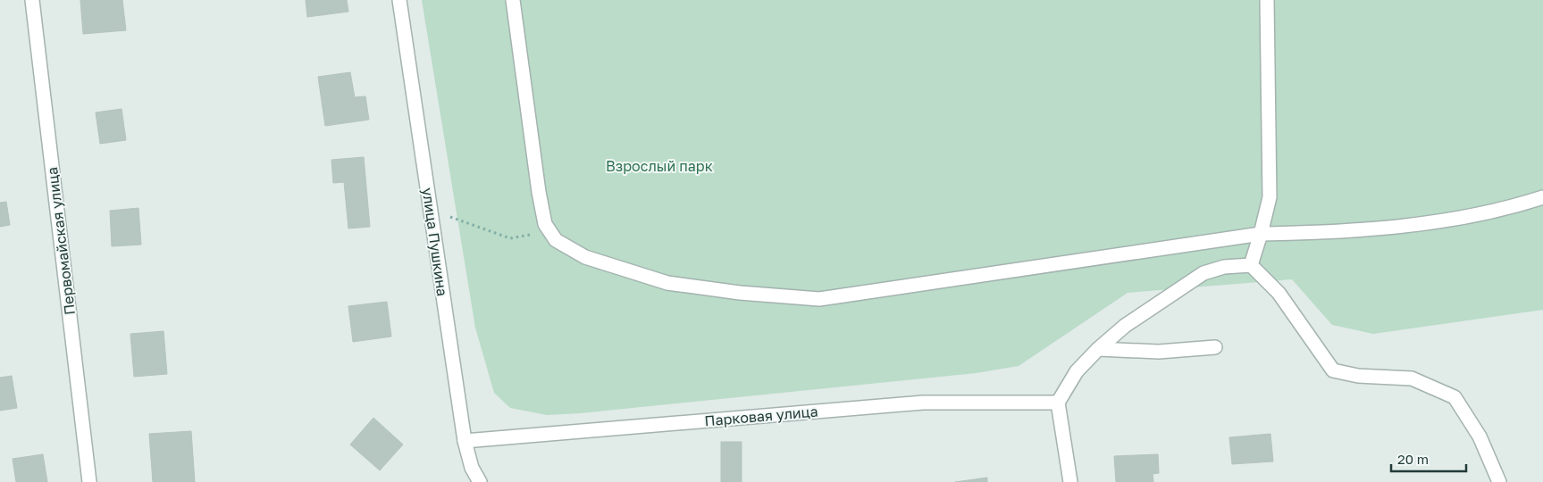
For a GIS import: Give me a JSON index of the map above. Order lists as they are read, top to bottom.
{
  "streets": {
    "street": ["Первомайская улица", "улица Пушкина", "Парковая улица"]
  },
  "crossings": [
    ["улица Пушкина", "Парковая улица"]
  ],
  "parks": ["Взрослый парк"],
  "scale_bar": "20 m"
}
